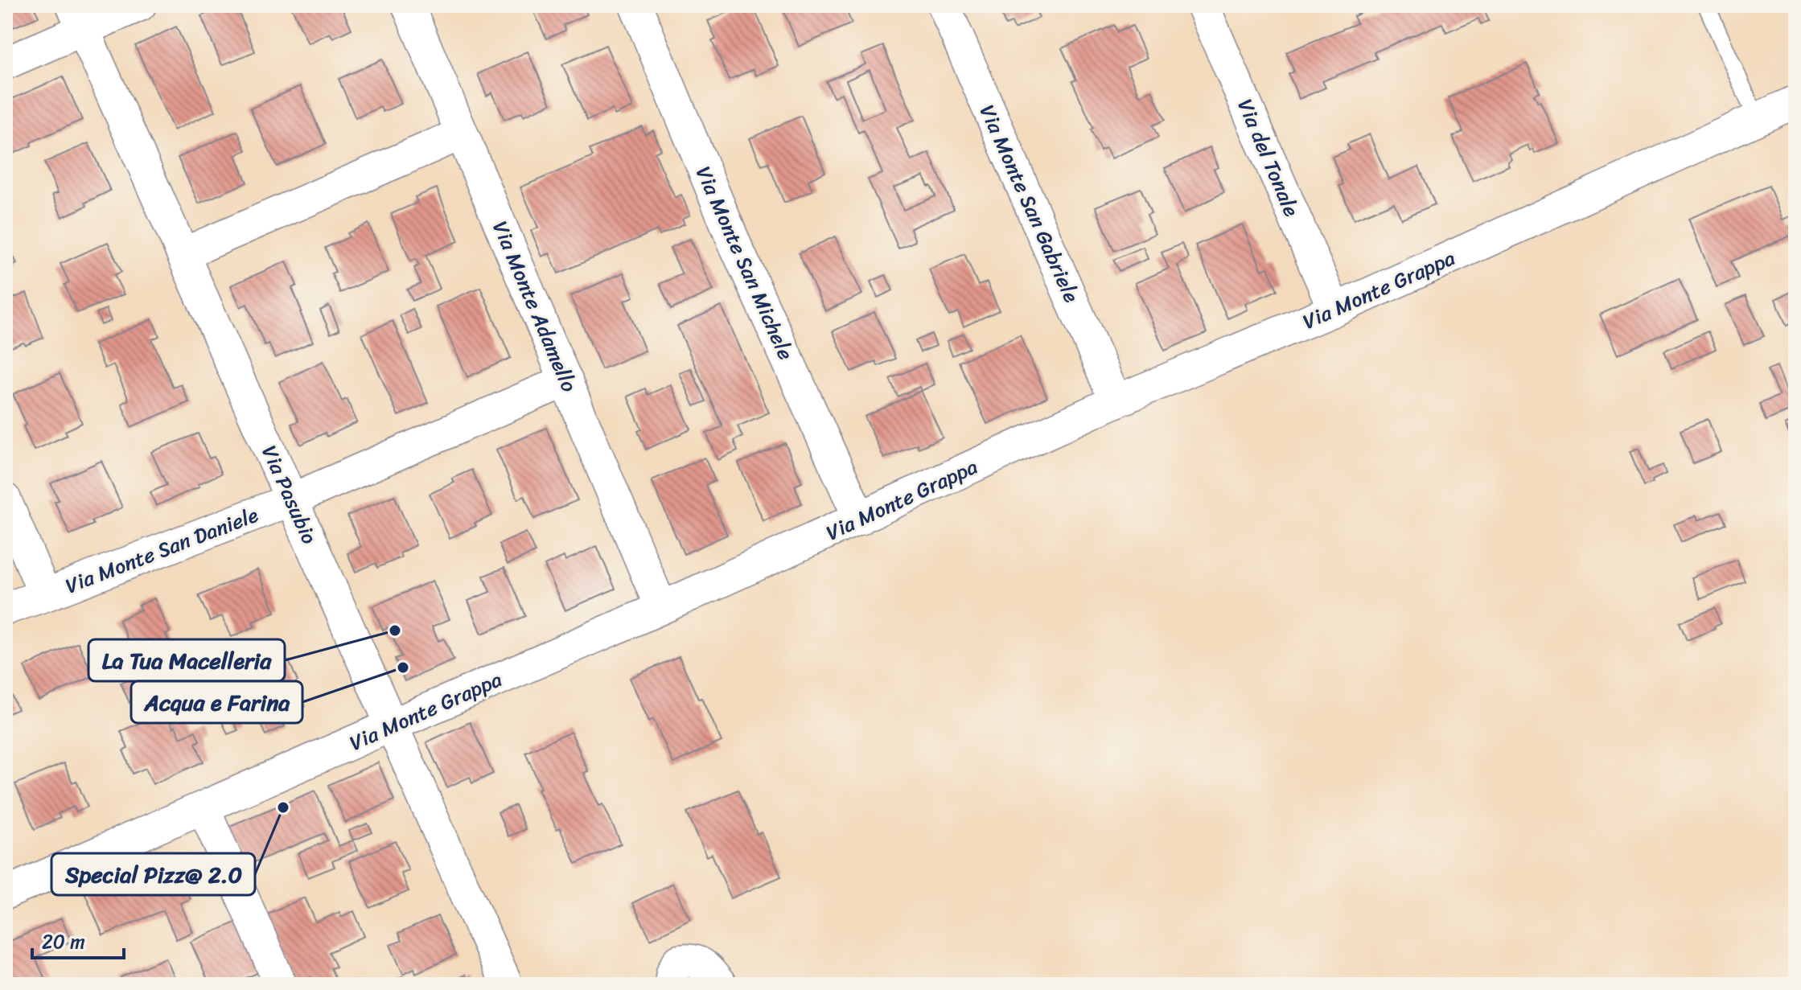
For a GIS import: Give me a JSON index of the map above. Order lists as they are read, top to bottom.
{
  "streets": {
    "street": [
      "Via del Tonale",
      "Via Monte San Gabriele",
      "Via Monte San Michele",
      "Via Monte Grappa",
      "Via Monte Adamello",
      "Via Pasubio",
      "Via Monte San Daniele"
    ]
  },
  "crossings": [
    ["Via del Tonale", "Via Monte Grappa"],
    ["Via Monte San Gabriele", "Via Monte Grappa"],
    ["Via Monte San Michele", "Via Monte Grappa"],
    ["Via Monte Grappa", "Via Monte Adamello"],
    ["Via Monte Grappa", "Via Pasubio"],
    ["Via Monte Adamello", "Via Monte San Daniele"],
    ["Via Pasubio", "Via Monte San Daniele"]
  ],
  "places": ["La Tua Macelleria", "Acqua e Farina", "Special Pizz@ 2.0"],
  "scale_bar": "20 m"
}
